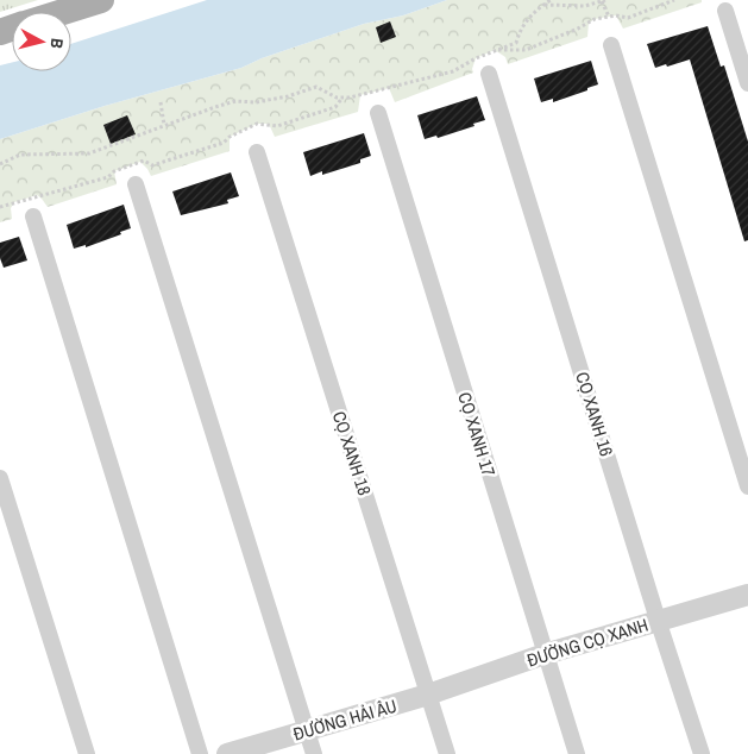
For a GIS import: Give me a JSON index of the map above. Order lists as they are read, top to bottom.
{
  "streets": {
    "street": [
      "CỌ XANH 16",
      "CỌ XANH 17",
      "CỌ XANH 18",
      "ĐƯỜNG CỌ XANH",
      "ĐƯỜNG HẢI ÂU"
    ]
  },
  "crossings": [
    ["CỌ XANH 16", "ĐƯỜNG CỌ XANH"],
    ["CỌ XANH 17", "ĐƯỜNG CỌ XANH"],
    ["CỌ XANH 18", "ĐƯỜNG CỌ XANH"],
    ["CỌ XANH 18", "ĐƯỜNG HẢI ÂU"],
    ["ĐƯỜNG CỌ XANH", "ĐƯỜNG HẢI ÂU"]
  ],
  "north": "right"
}
